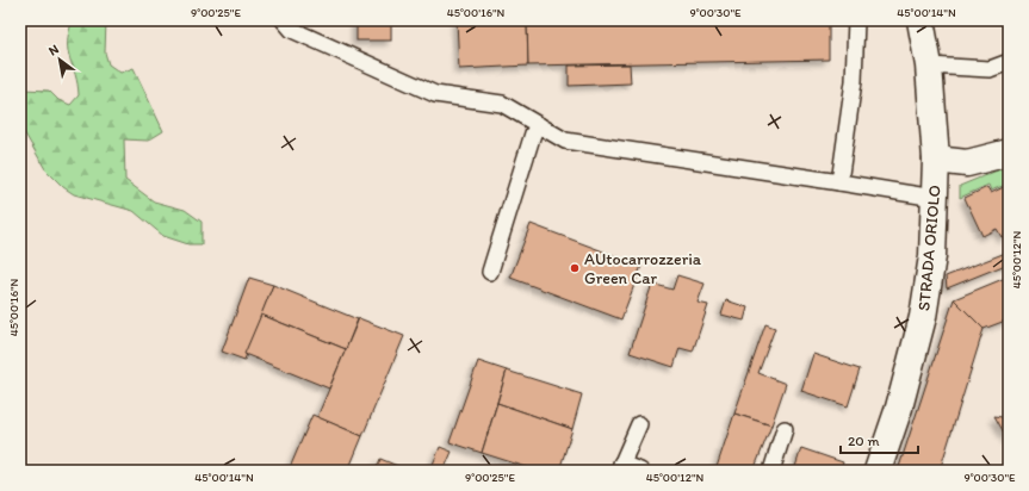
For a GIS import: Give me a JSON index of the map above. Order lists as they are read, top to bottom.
{
  "streets": {
    "street": ["STRADA ORIOLO"]
  },
  "places": ["AUtocarrozzeria Green Car"],
  "scale_bar": "20 m",
  "north": "top left",
  "coordinates": [
    "9°00'25\"E",
    "45°00'16\"N",
    "9°00'30\"E",
    "45°00'14\"N",
    "45°00'12\"N"
  ]
}
